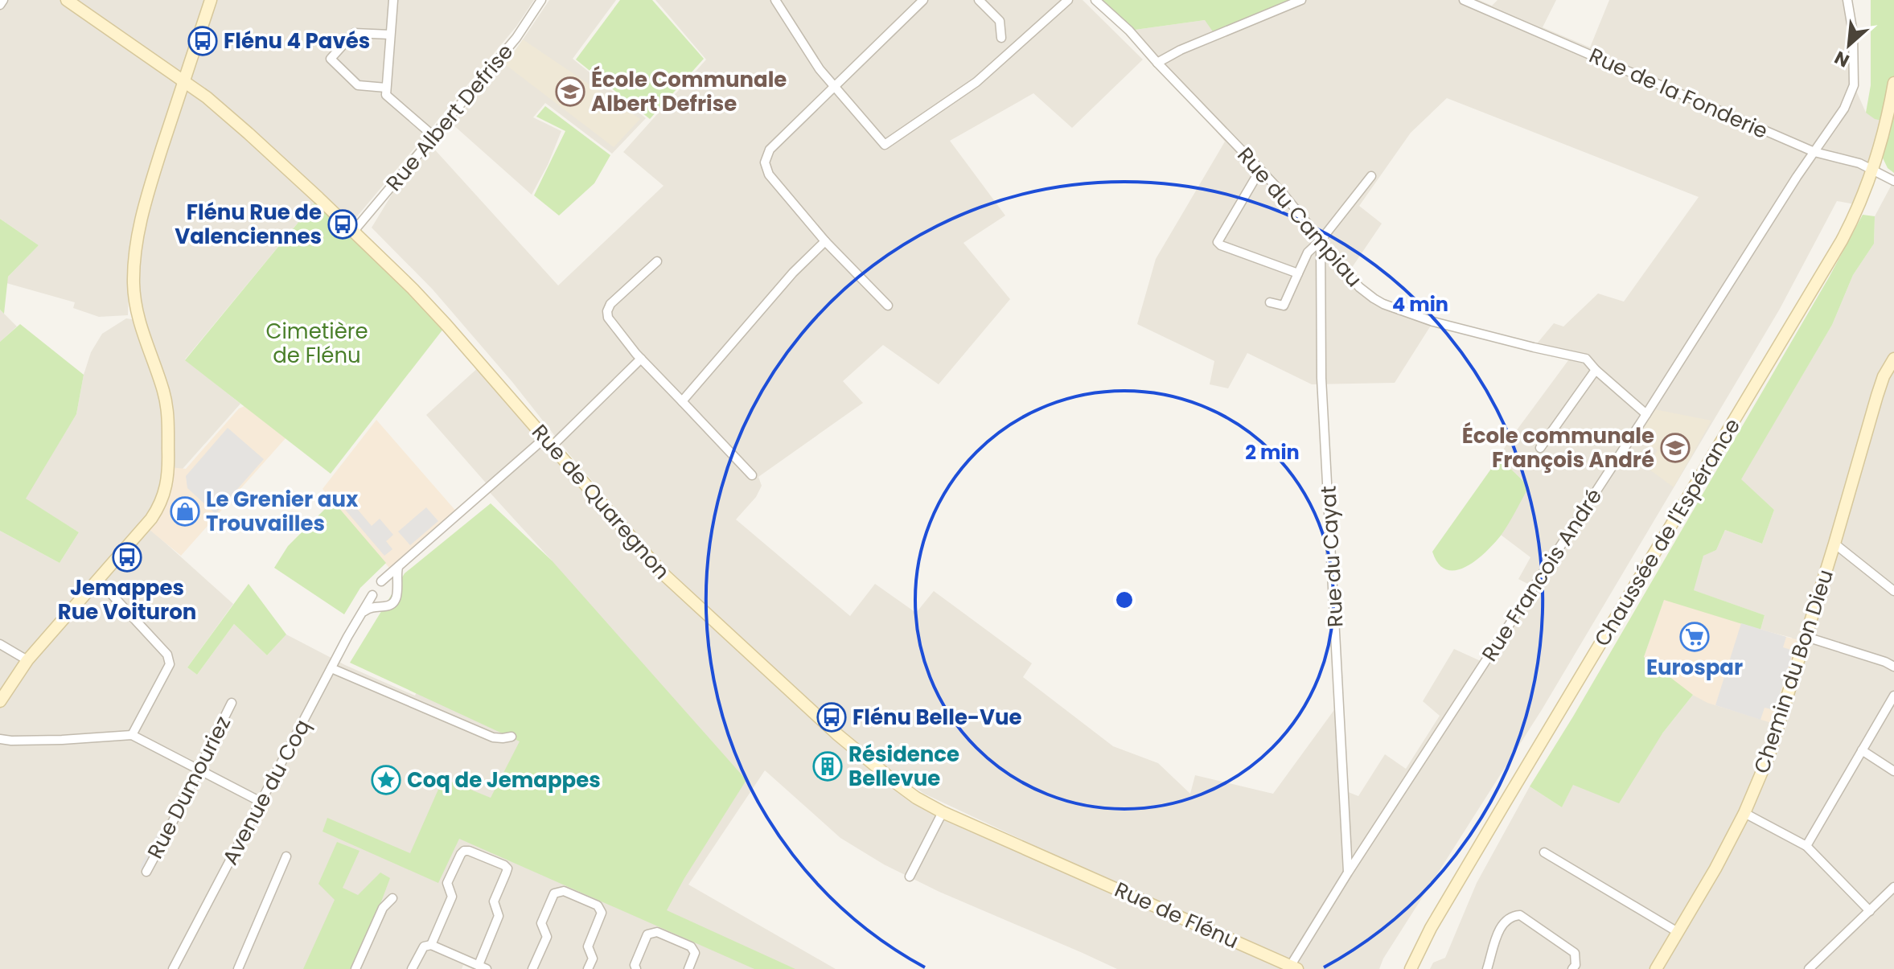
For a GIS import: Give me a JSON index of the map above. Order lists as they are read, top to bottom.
{
  "streets": {
    "street": [
      "Rue de la Fonderie",
      "Rue Albert Defrise",
      "Rue du Campiau",
      "Rue de Quaregnon",
      "Chaussée de l'Espérance",
      "Rue du Cayat",
      "Rue Francois André",
      "Chemin du Bon Dieu",
      "Rue Dumouriez",
      "Avenue du Coq",
      "Rue de Flénu"
    ]
  },
  "crossings": [
    ["Rue de la Fonderie", "Chaussée de l'Espérance"],
    ["Rue de la Fonderie", "Rue Francois André"],
    ["Rue Albert Defrise", "Rue de Quaregnon"],
    ["Rue du Campiau", "Rue du Cayat"],
    ["Rue du Campiau", "Rue Francois André"],
    ["Rue de Quaregnon", "Rue de Flénu"],
    ["Rue du Cayat", "Rue Francois André"],
    ["Rue Francois André", "Rue de Flénu"]
  ],
  "parks": ["Cimetière de Flénu"],
  "places": {
    "bus stop": [
      "Flénu 4 Pavés",
      "Flénu Rue de Valenciennes",
      "Jemappes Rue Voituron",
      "Flénu Belle-Vue"
    ],
    "school or university": ["École Communale Albert Defrise", "École communale François André"],
    "shop": ["Le Grenier aux Trouvailles"],
    "supermarket": ["Eurospar"],
    "building": ["Résidence Bellevue"],
    "place": ["Coq de Jemappes"]
  },
  "north": "bottom left",
  "rings": ["4 min", "2 min"]
}
